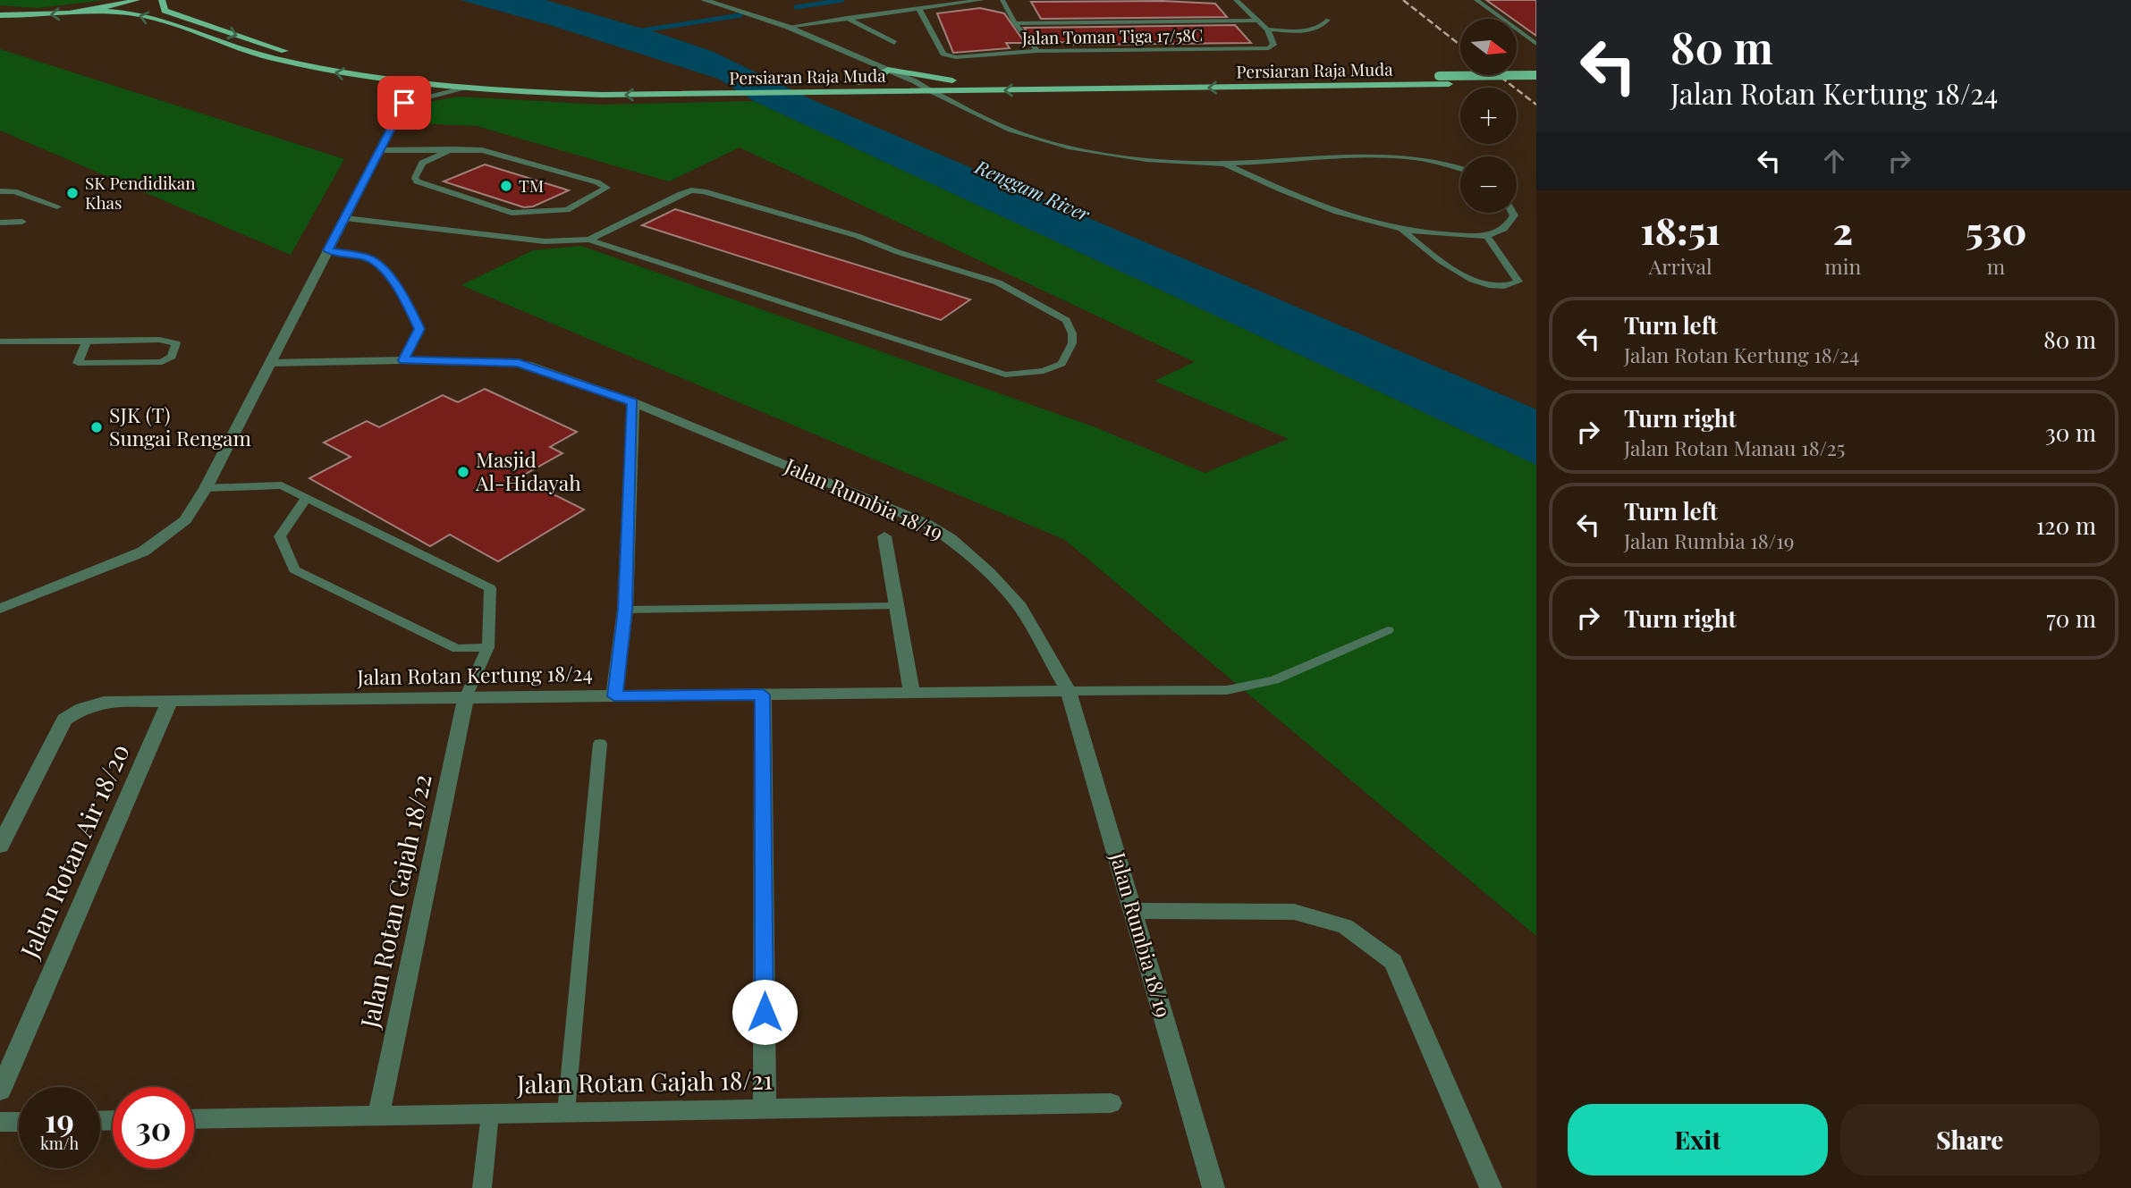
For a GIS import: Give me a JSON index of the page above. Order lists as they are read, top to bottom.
{
  "streets": {
    "main road": ["Persiaran Raja Muda"],
    "street": [
      "Jalan Rumbia 18/19",
      "Jalan Rotan Kertung 18/24",
      "Jalan Rotan Air 18/20",
      "Jalan Rotan Gajah 18/22",
      "Jalan Rotan Gajah 18/21"
    ],
    "lane": ["Jalan Toman Tiga 17/58C"]
  },
  "crossings": [
    ["Jalan Rumbia 18/19", "Jalan Rotan Kertung 18/24"],
    ["Jalan Rotan Kertung 18/24", "Jalan Rotan Air 18/20"],
    ["Jalan Rotan Kertung 18/24", "Jalan Rotan Gajah 18/22"],
    ["Jalan Rotan Gajah 18/22", "Jalan Rotan Gajah 18/21"]
  ],
  "water": ["Renggam River"],
  "places": [
    "TM",
    "SK Pendidikan Khas",
    "SJK (T) Sungai Rengam",
    "Masjid Al-Hidayah"
  ],
  "north": "right",
  "page": {
    "turn": ["80 m", "Jalan Rotan Kertung 18/24"],
    "map_buttons": ["+", "−"],
    "eta": [
      "18:51",
      "Arrival",
      "2",
      "min",
      "530",
      "m"
    ],
    "list": [
      {
        "name": "Turn left",
        "note": "Jalan Rotan Kertung 18/24",
        "value": "80 m"
      },
      {
        "name": "Turn right",
        "note": "Jalan Rotan Manau 18/25",
        "value": "30 m"
      },
      {
        "name": "Turn left",
        "note": "Jalan Rumbia 18/19",
        "value": "120 m"
      },
      {
        "name": "Turn right",
        "value": "70 m"
      }
    ],
    "speed": "19 km/h",
    "limit": "30",
    "buttons": ["Exit", "Share"]
  }
}
